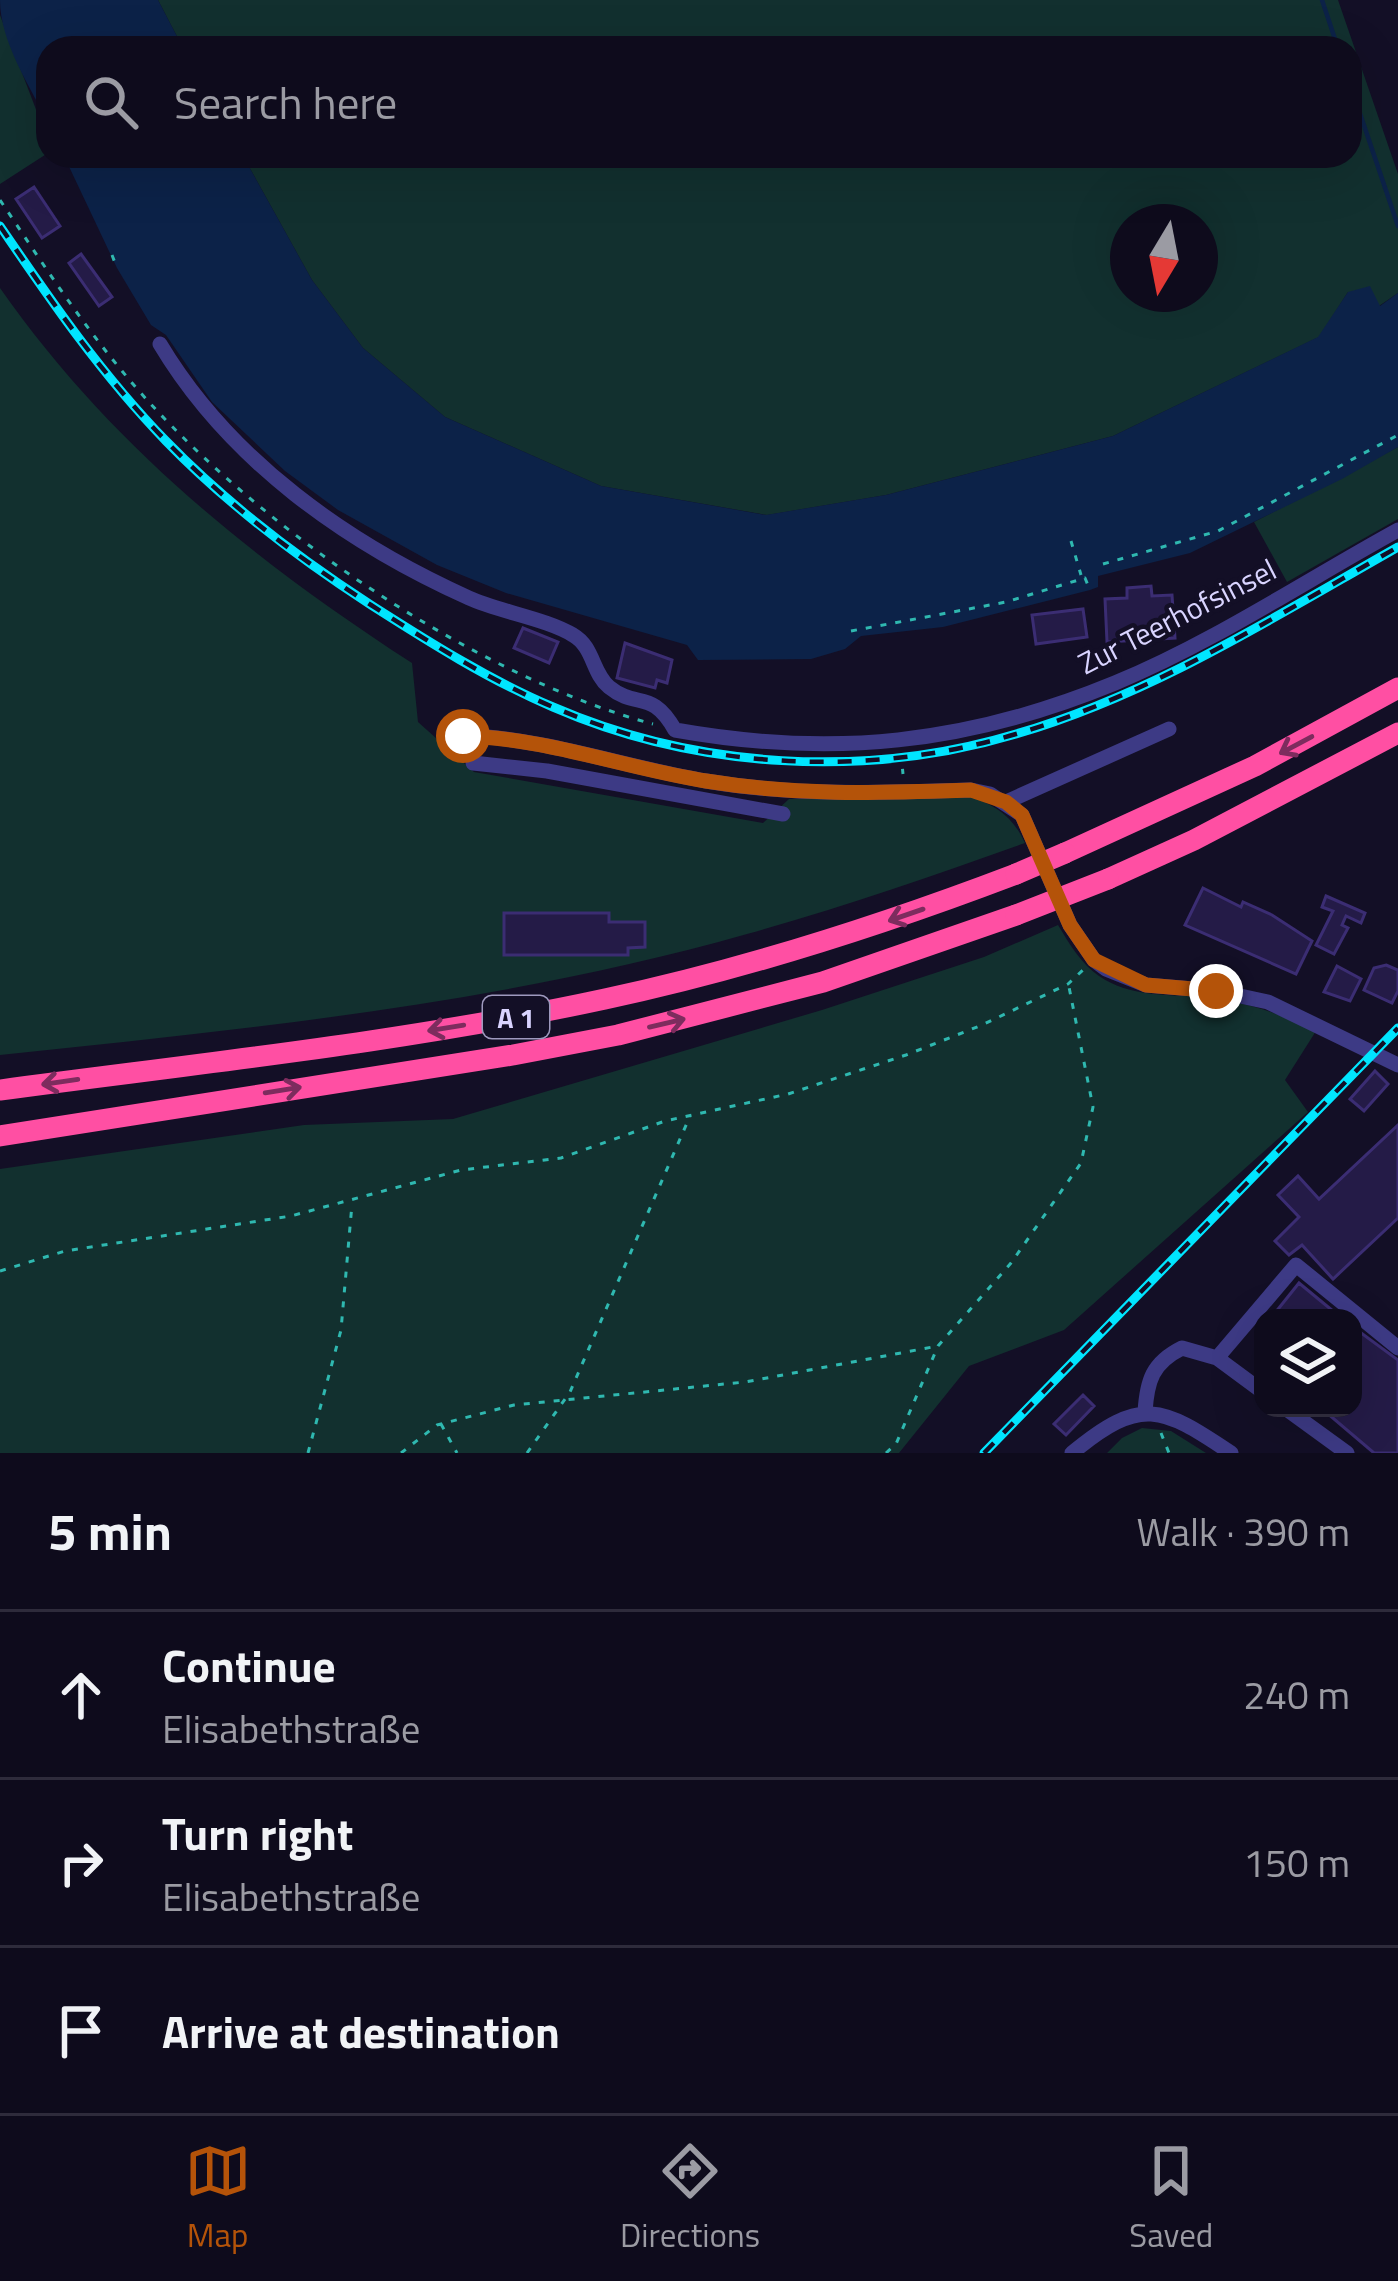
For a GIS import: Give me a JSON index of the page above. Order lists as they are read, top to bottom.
{
  "streets": {
    "highway": ["A 1"],
    "street": ["Zur Teerhofsinsel"]
  },
  "north": "bottom",
  "page": {
    "search": "Search here",
    "heading": ["5 min", "Walk · 390 m"],
    "list": [
      ["Continue", "Elisabethstraße", "240 m"],
      ["Turn right", "Elisabethstraße", "150 m"],
      "Arrive at destination"
    ],
    "nav": ["Map", "Directions", "Saved"]
  }
}
